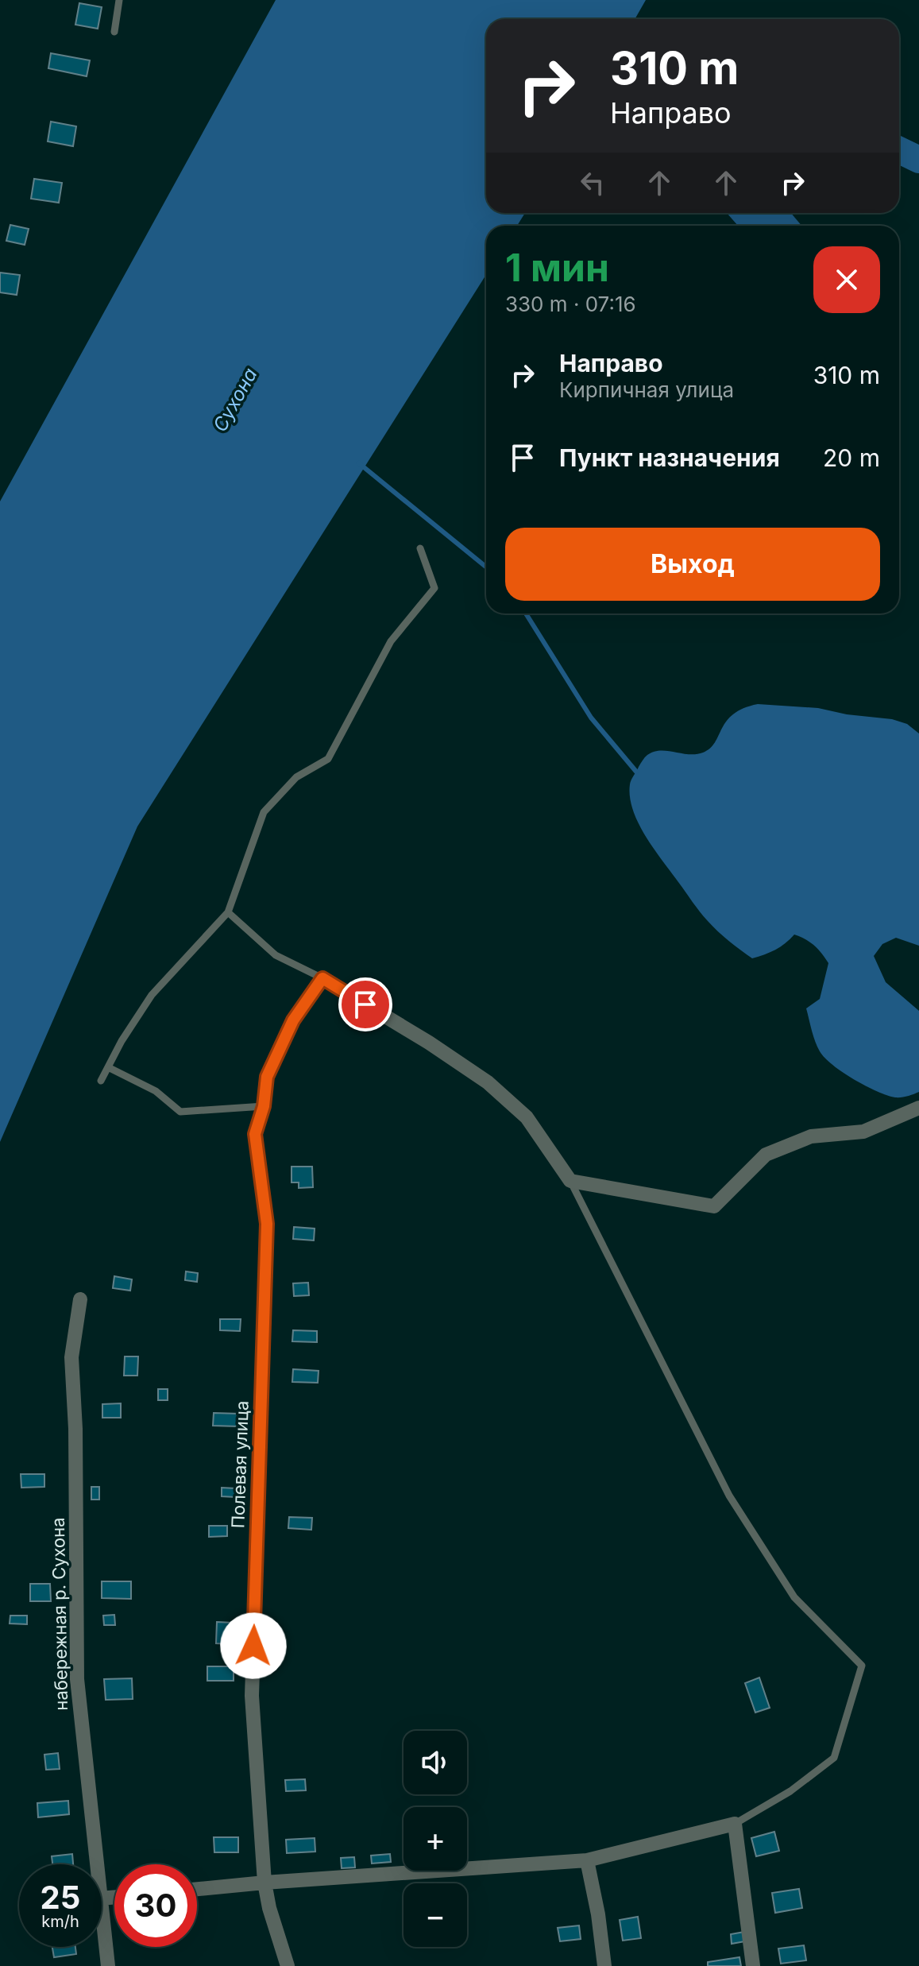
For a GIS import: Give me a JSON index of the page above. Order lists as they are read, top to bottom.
{
  "streets": {
    "street": ["Полевая улица", "набережная р. Сухона"]
  },
  "water": ["Сухона"],
  "page": {
    "turn": ["310 m", "Направо"],
    "heading": ["1 мин", "330 m · 07:16"],
    "list": [
      {
        "name": "Направо",
        "note": "Кирпичная улица",
        "value": "310 m"
      },
      {
        "name": "Пункт назначения",
        "value": "20 m"
      }
    ],
    "buttons": "Выход",
    "map_buttons": ["+", "−"],
    "speed": "25 km/h",
    "limit": "30"
  }
}
